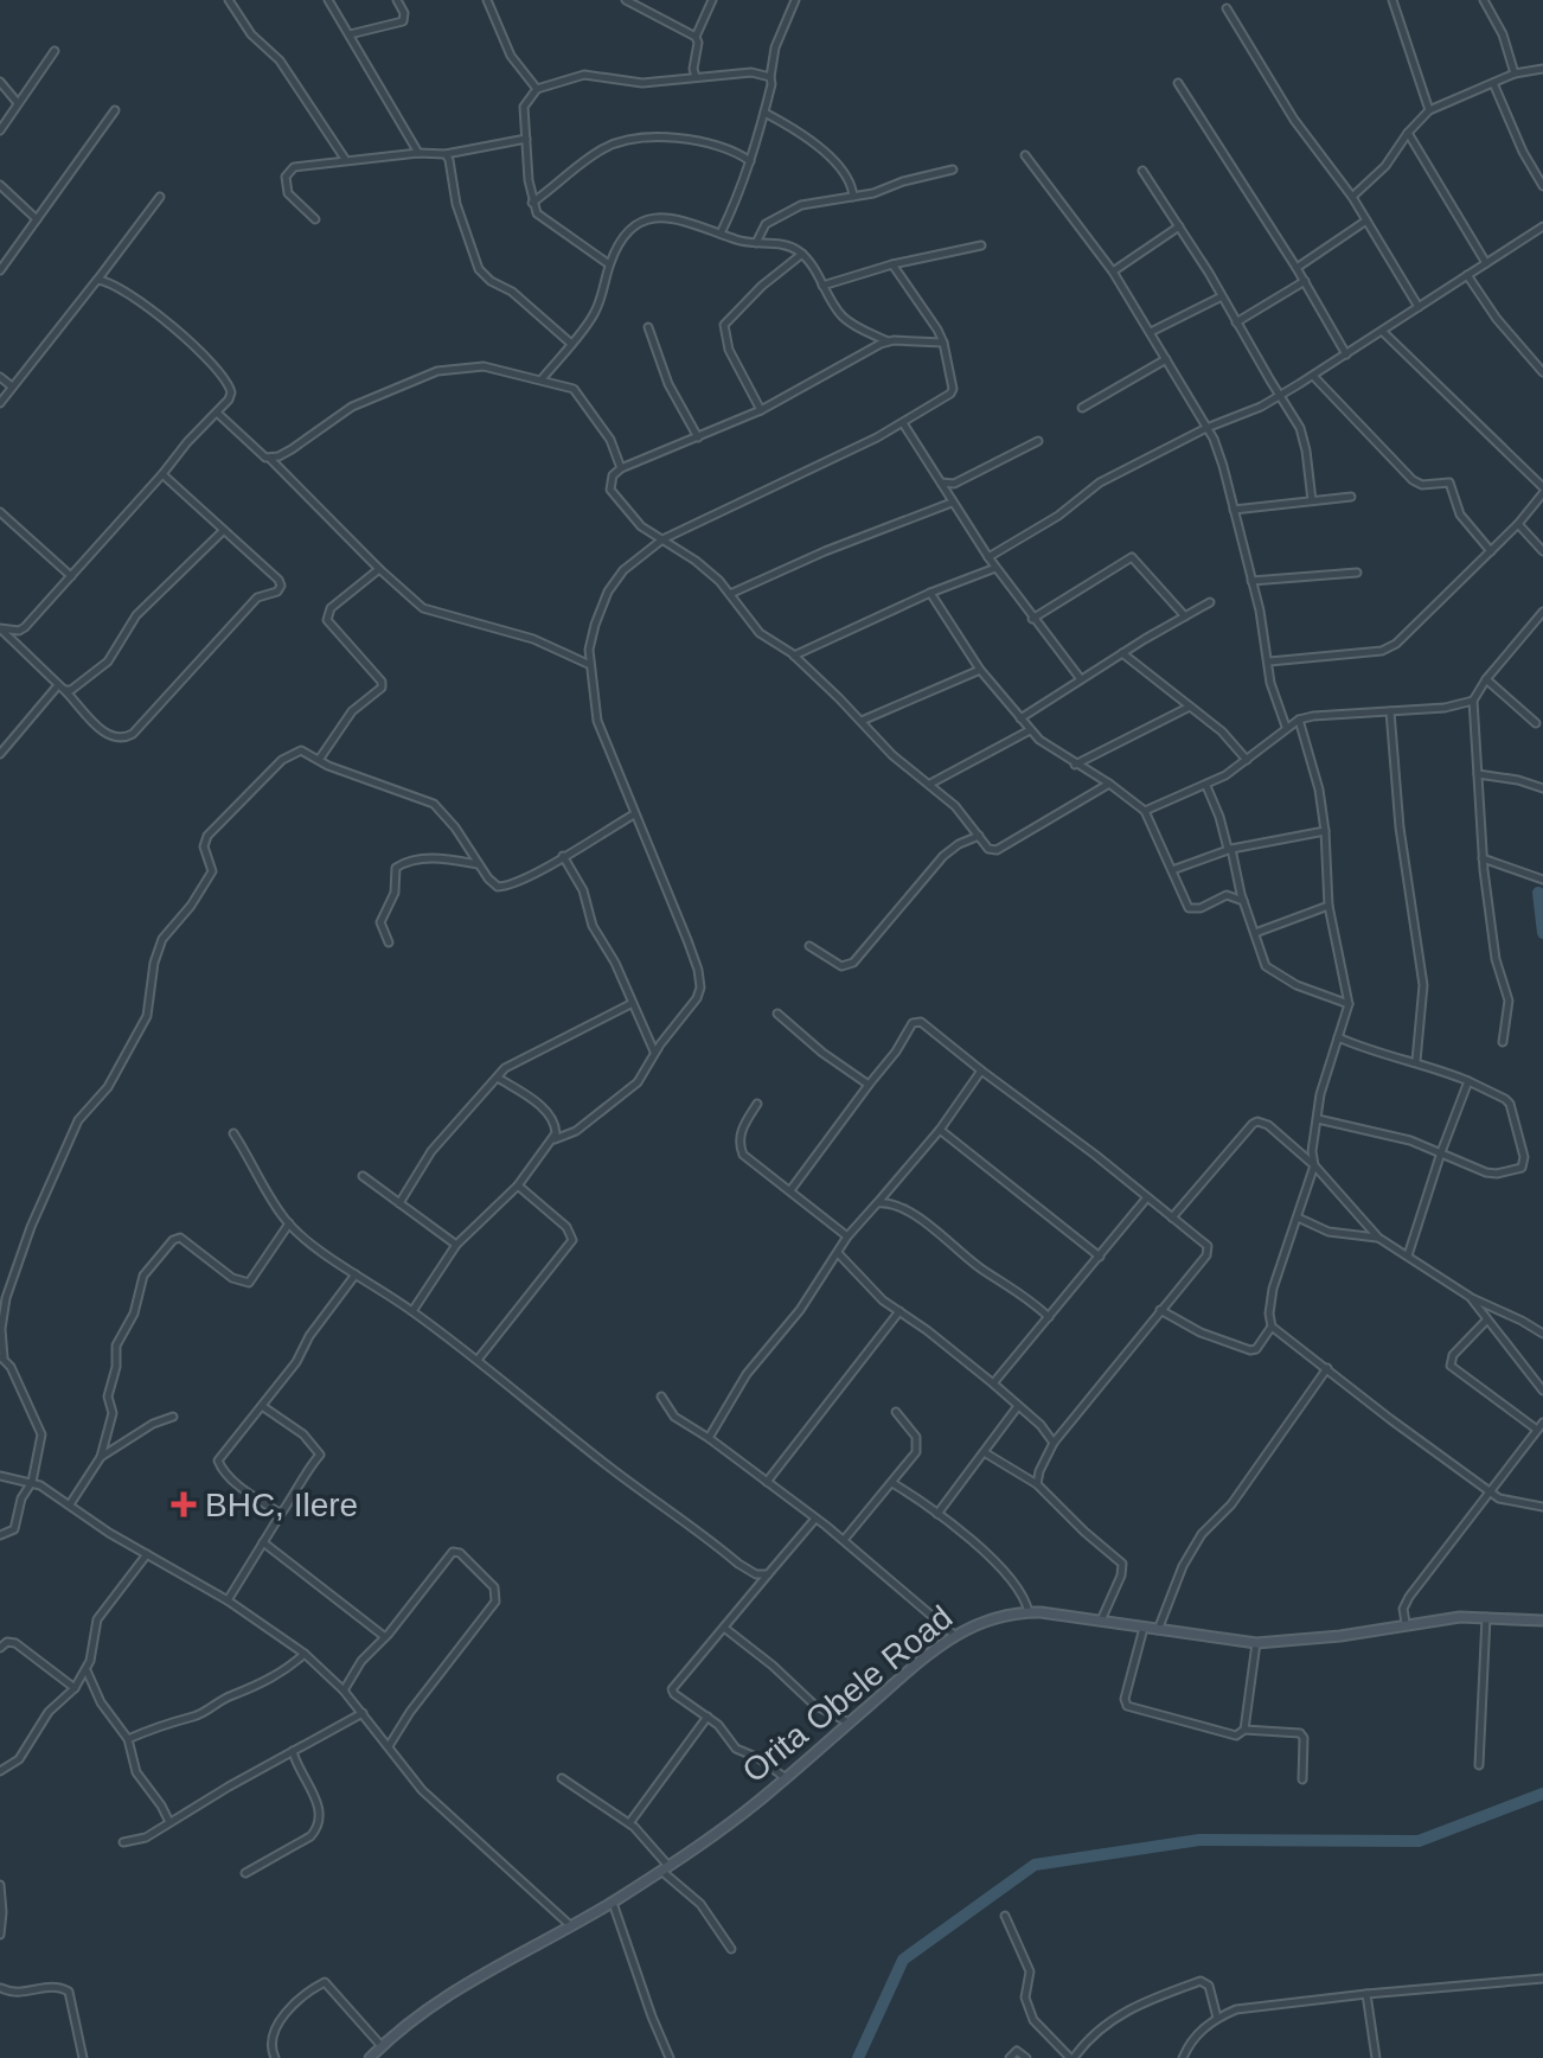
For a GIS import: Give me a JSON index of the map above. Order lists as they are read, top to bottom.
{
  "streets": {
    "main road": ["Orita Obele Road"]
  },
  "places": {
    "health": ["BHC, Ilere"]
  }
}
